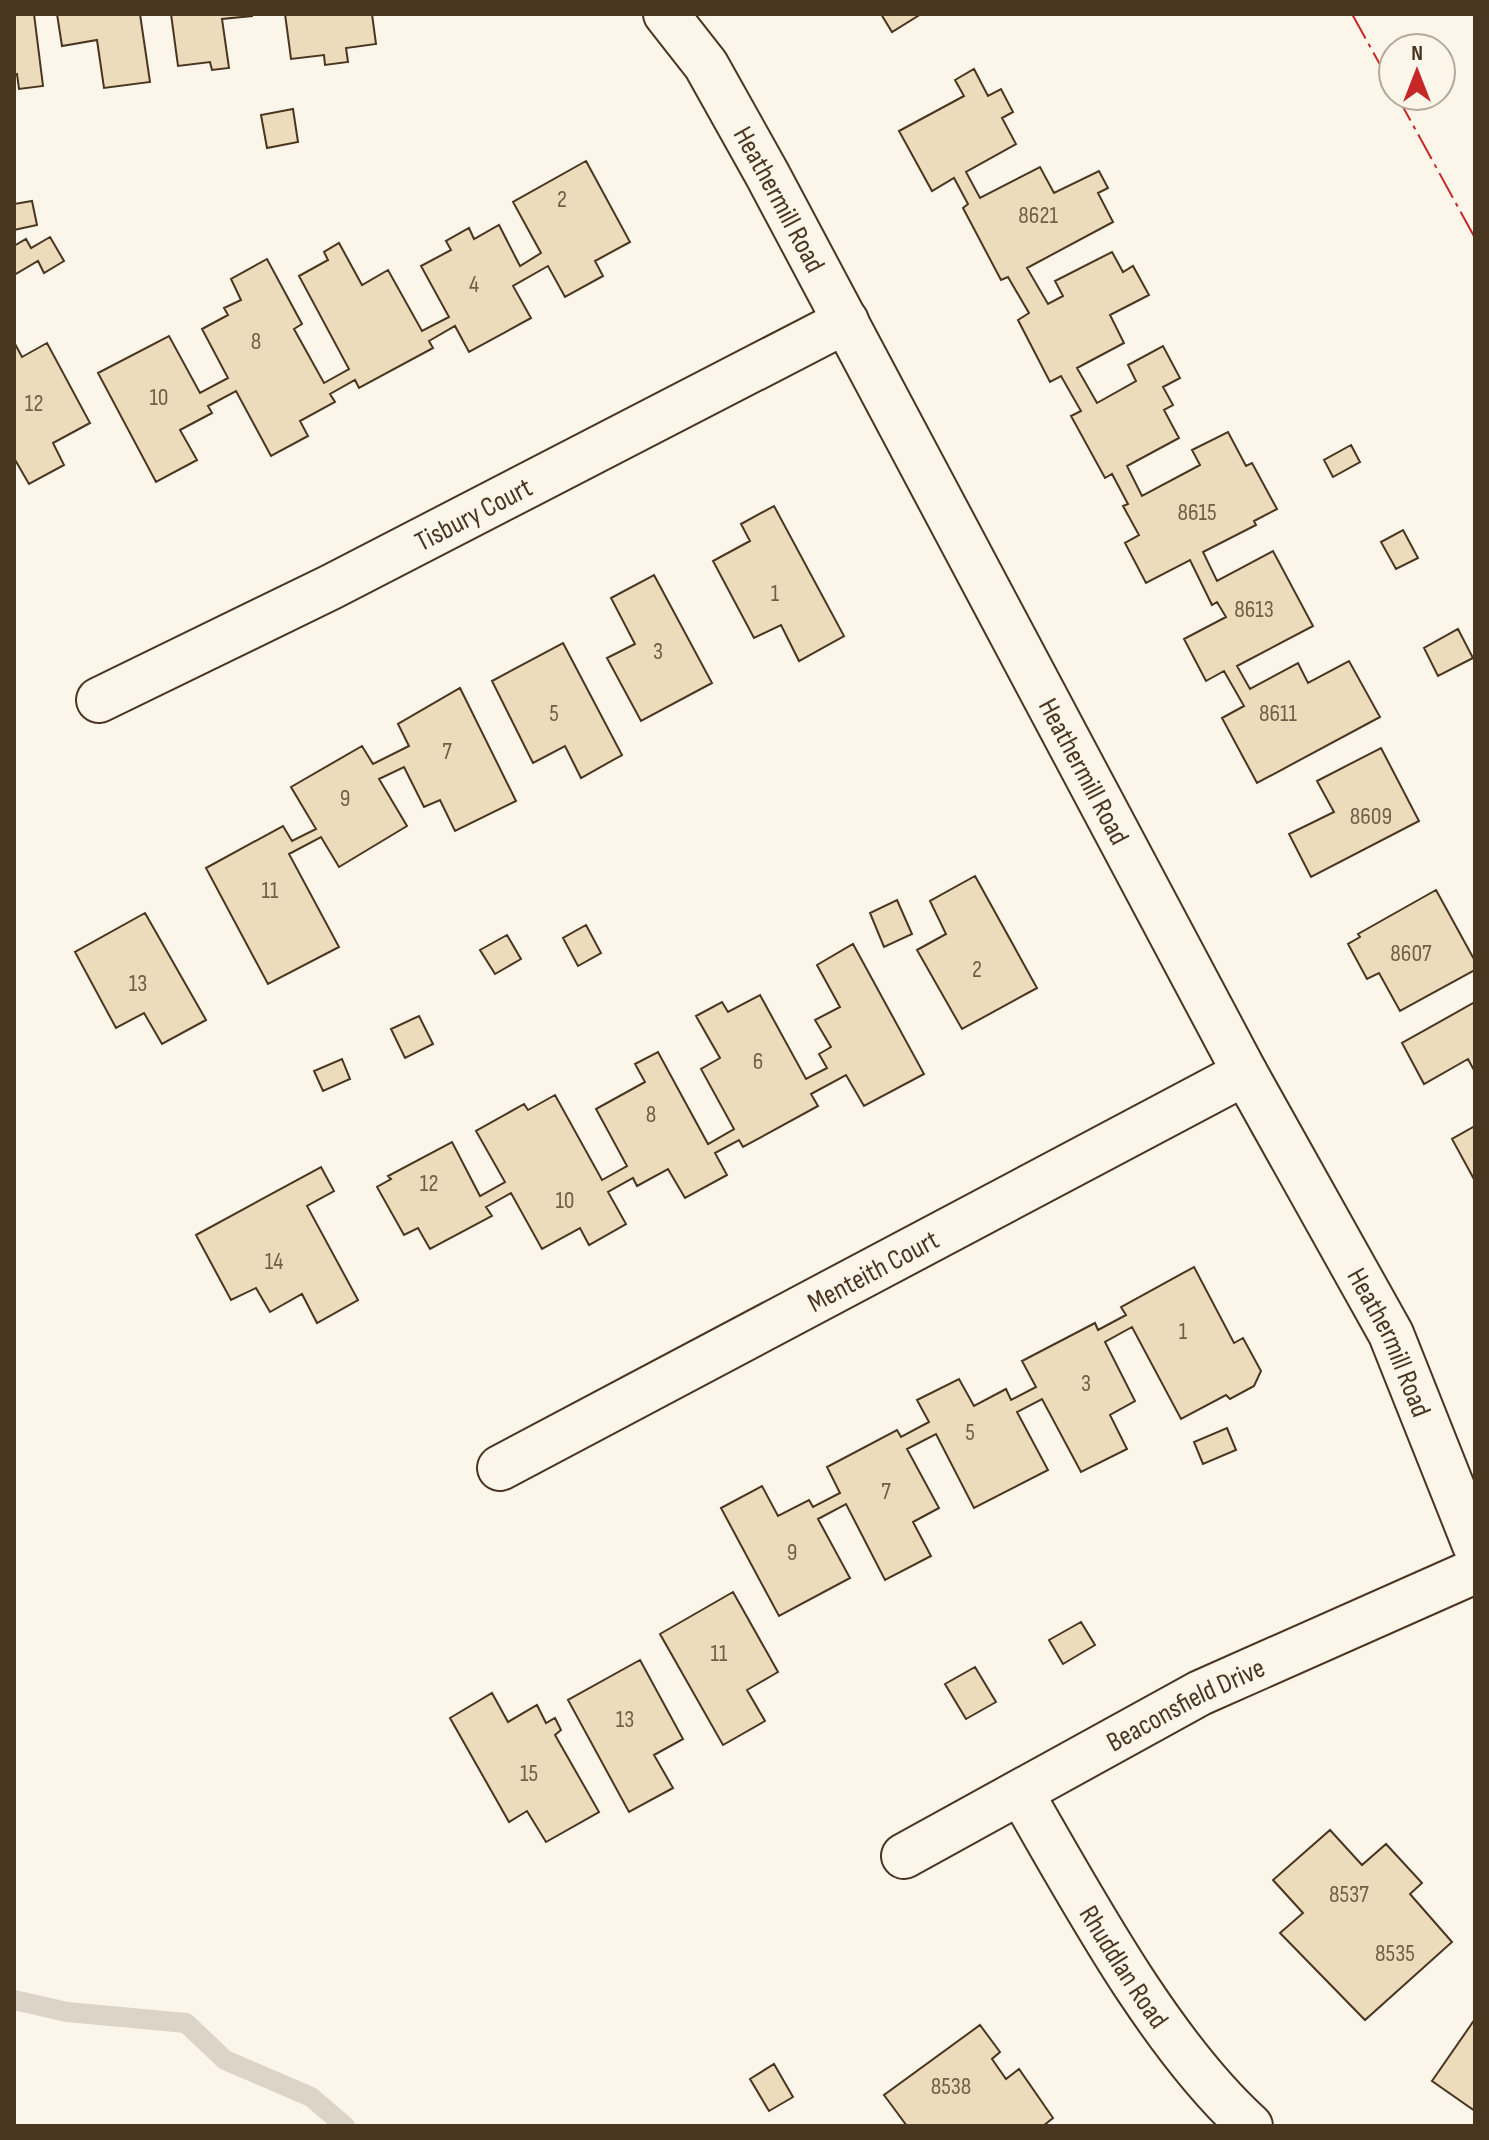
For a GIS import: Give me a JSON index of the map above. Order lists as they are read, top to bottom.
{
  "streets": {
    "street": [
      "Heathermill Road",
      "Tisbury Court",
      "Menteith Court",
      "Beaconsfield Drive",
      "Rhuddlan Road"
    ]
  },
  "crossings": [
    ["Heathermill Road", "Tisbury Court"],
    ["Heathermill Road", "Menteith Court"],
    ["Beaconsfield Drive", "Rhuddlan Road"]
  ],
  "house_numbers": [
    "2",
    "8621",
    "4",
    "8",
    "10",
    "12",
    "8615",
    "1",
    "8613",
    "3",
    "5",
    "8611",
    "7",
    "9",
    "8609",
    "11",
    "8607",
    "2",
    "13",
    "6",
    "8",
    "12",
    "10",
    "14",
    "1",
    "3",
    "5",
    "7",
    "9",
    "11",
    "13",
    "15",
    "8537",
    "8535",
    "8538"
  ],
  "north": "top"
}
